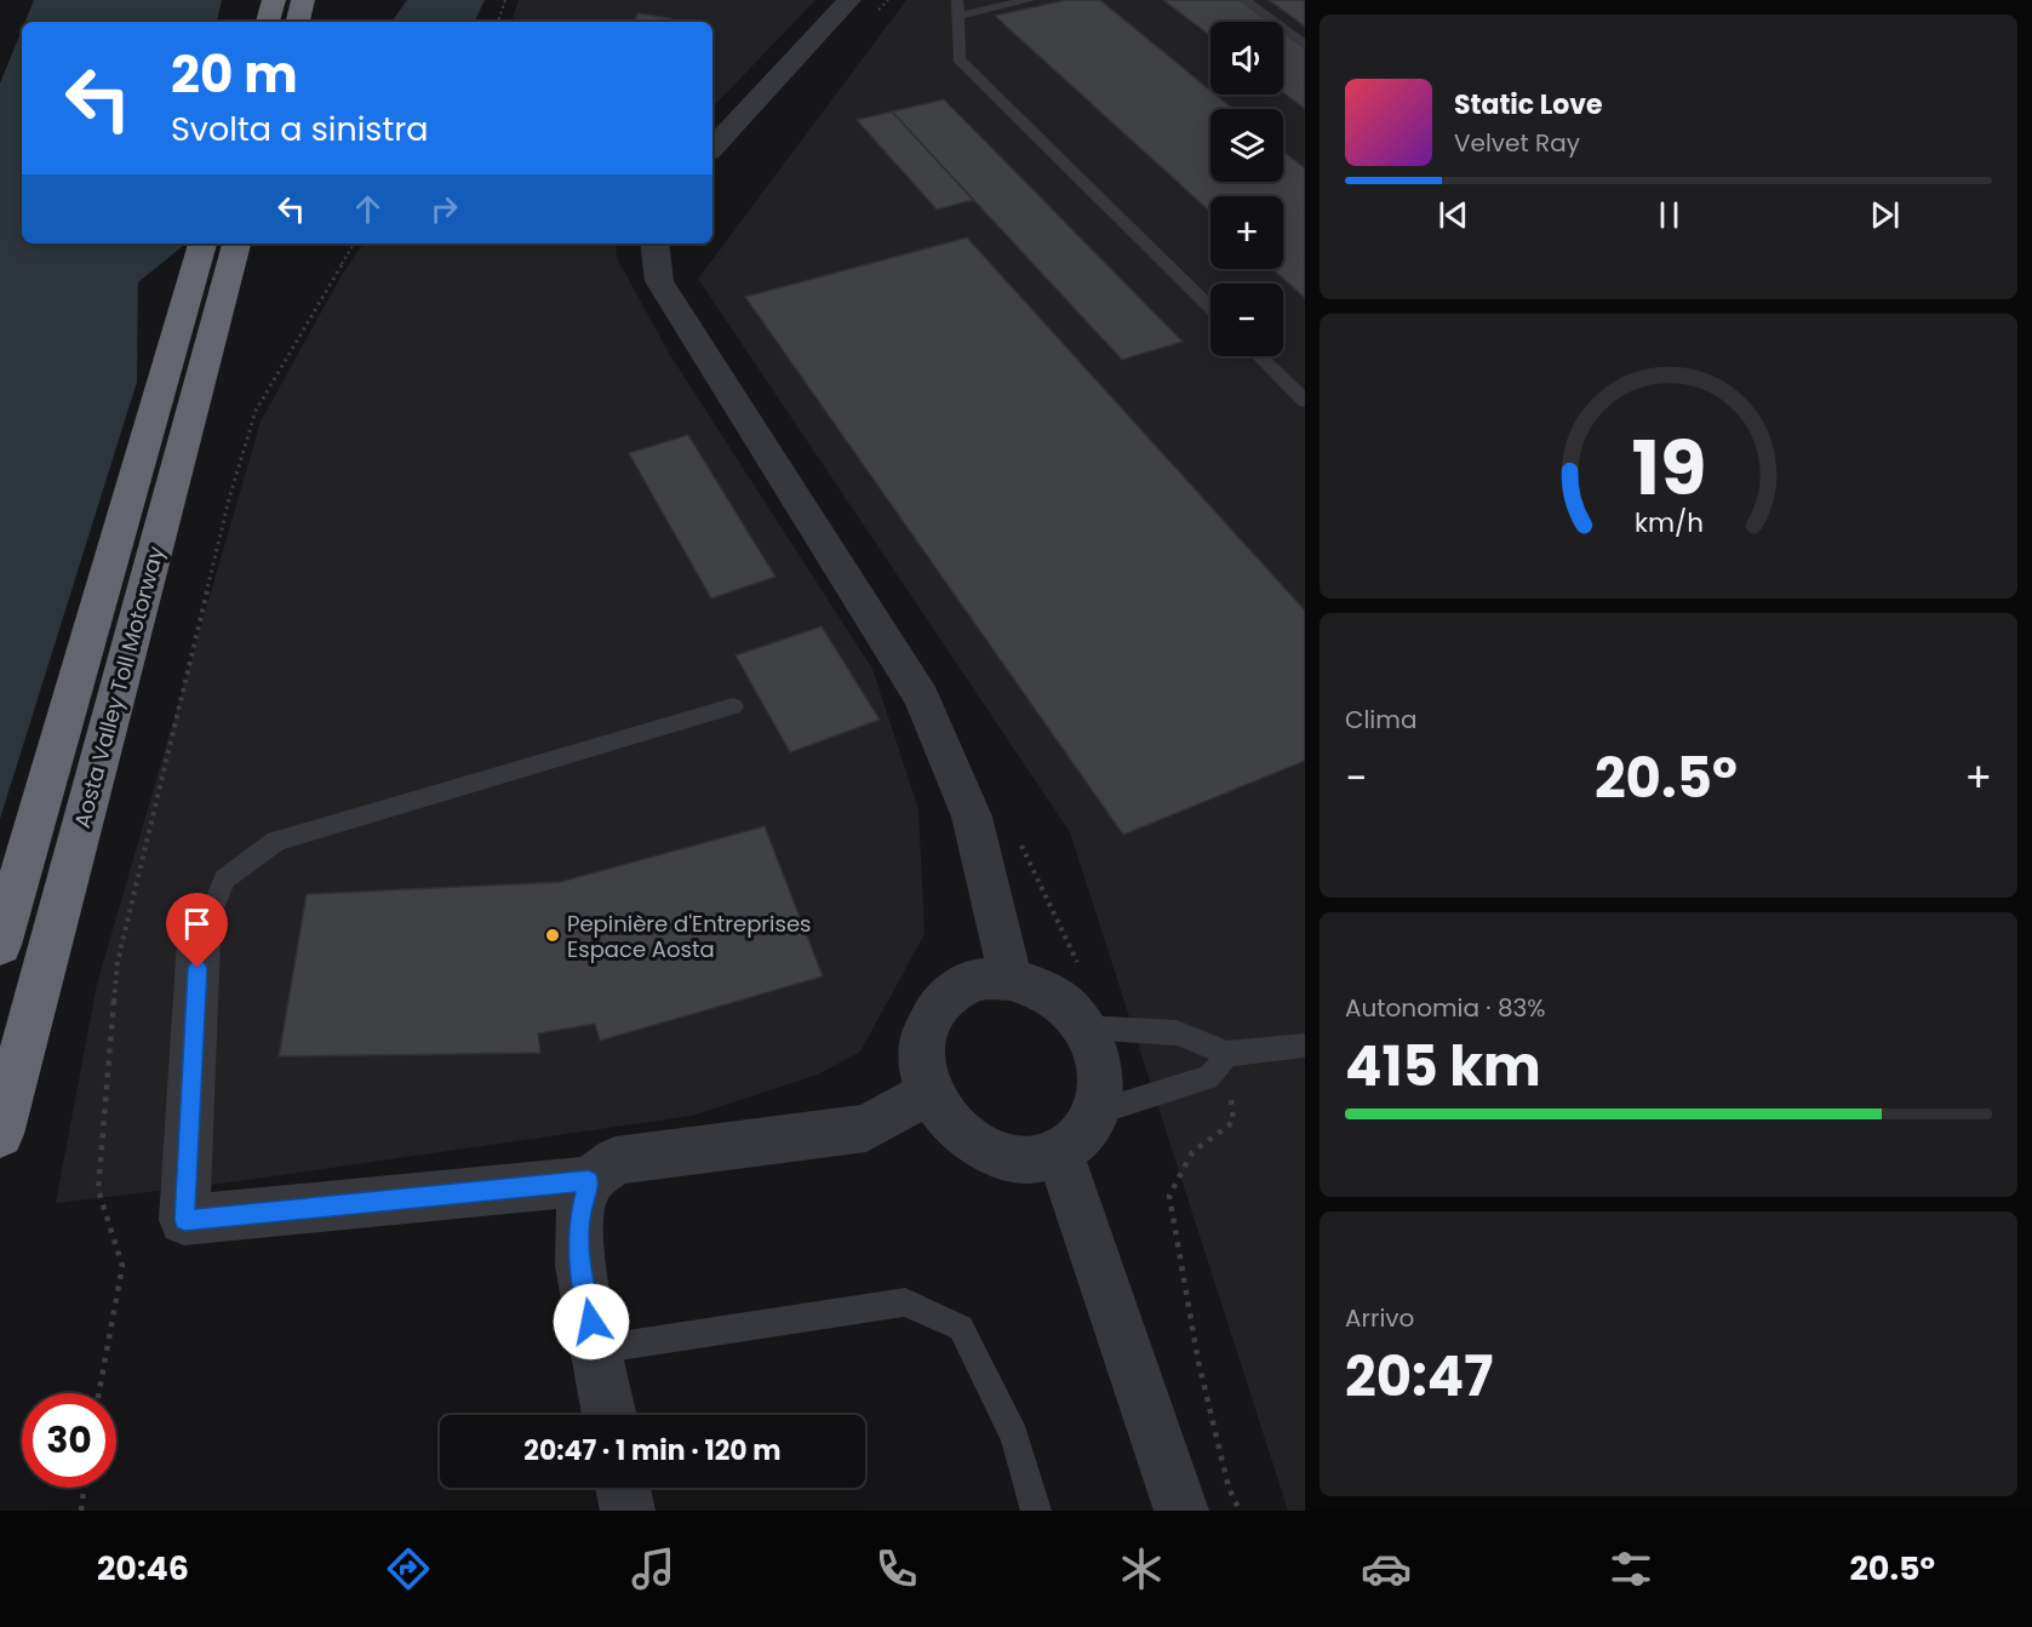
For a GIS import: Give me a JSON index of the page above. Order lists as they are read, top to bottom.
{
  "streets": {
    "highway": ["Aosta Valley Toll Motorway"]
  },
  "places": ["Pepinière d'Entreprises Espace Aosta"],
  "page": {
    "map_buttons": ["+", "−"],
    "turn": ["20 m", "Svolta a sinistra"],
    "song": ["Static Love", "Velvet Ray"],
    "tile": [
      "Clima",
      ["Autonomia · 83%", "415 km"],
      ["Arrivo", "20:47"]
    ],
    "heat": ["−", "20.5°", "+"],
    "limit": "30",
    "trip": "20:47 · 1 min · 120 m",
    "tabs": ["20:46", "20.5°"],
    "gauge": ["19", "km/h"]
  }
}
